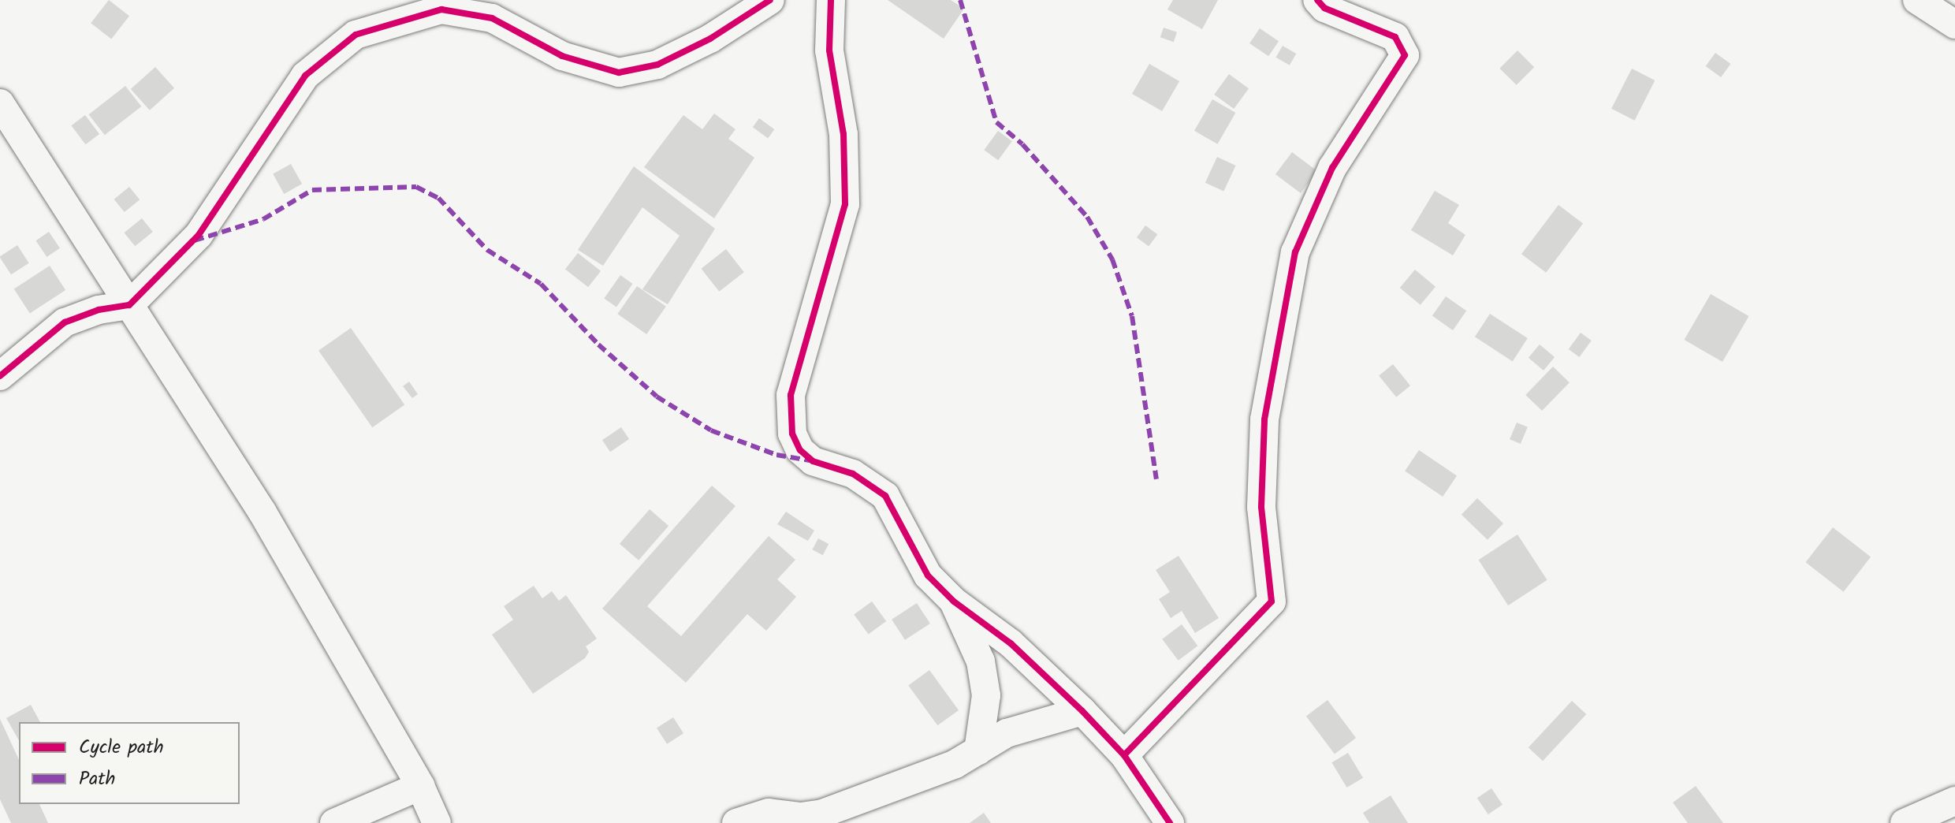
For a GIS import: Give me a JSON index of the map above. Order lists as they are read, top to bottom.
{
  "legend": ["Cycle path", "Path"]
}
